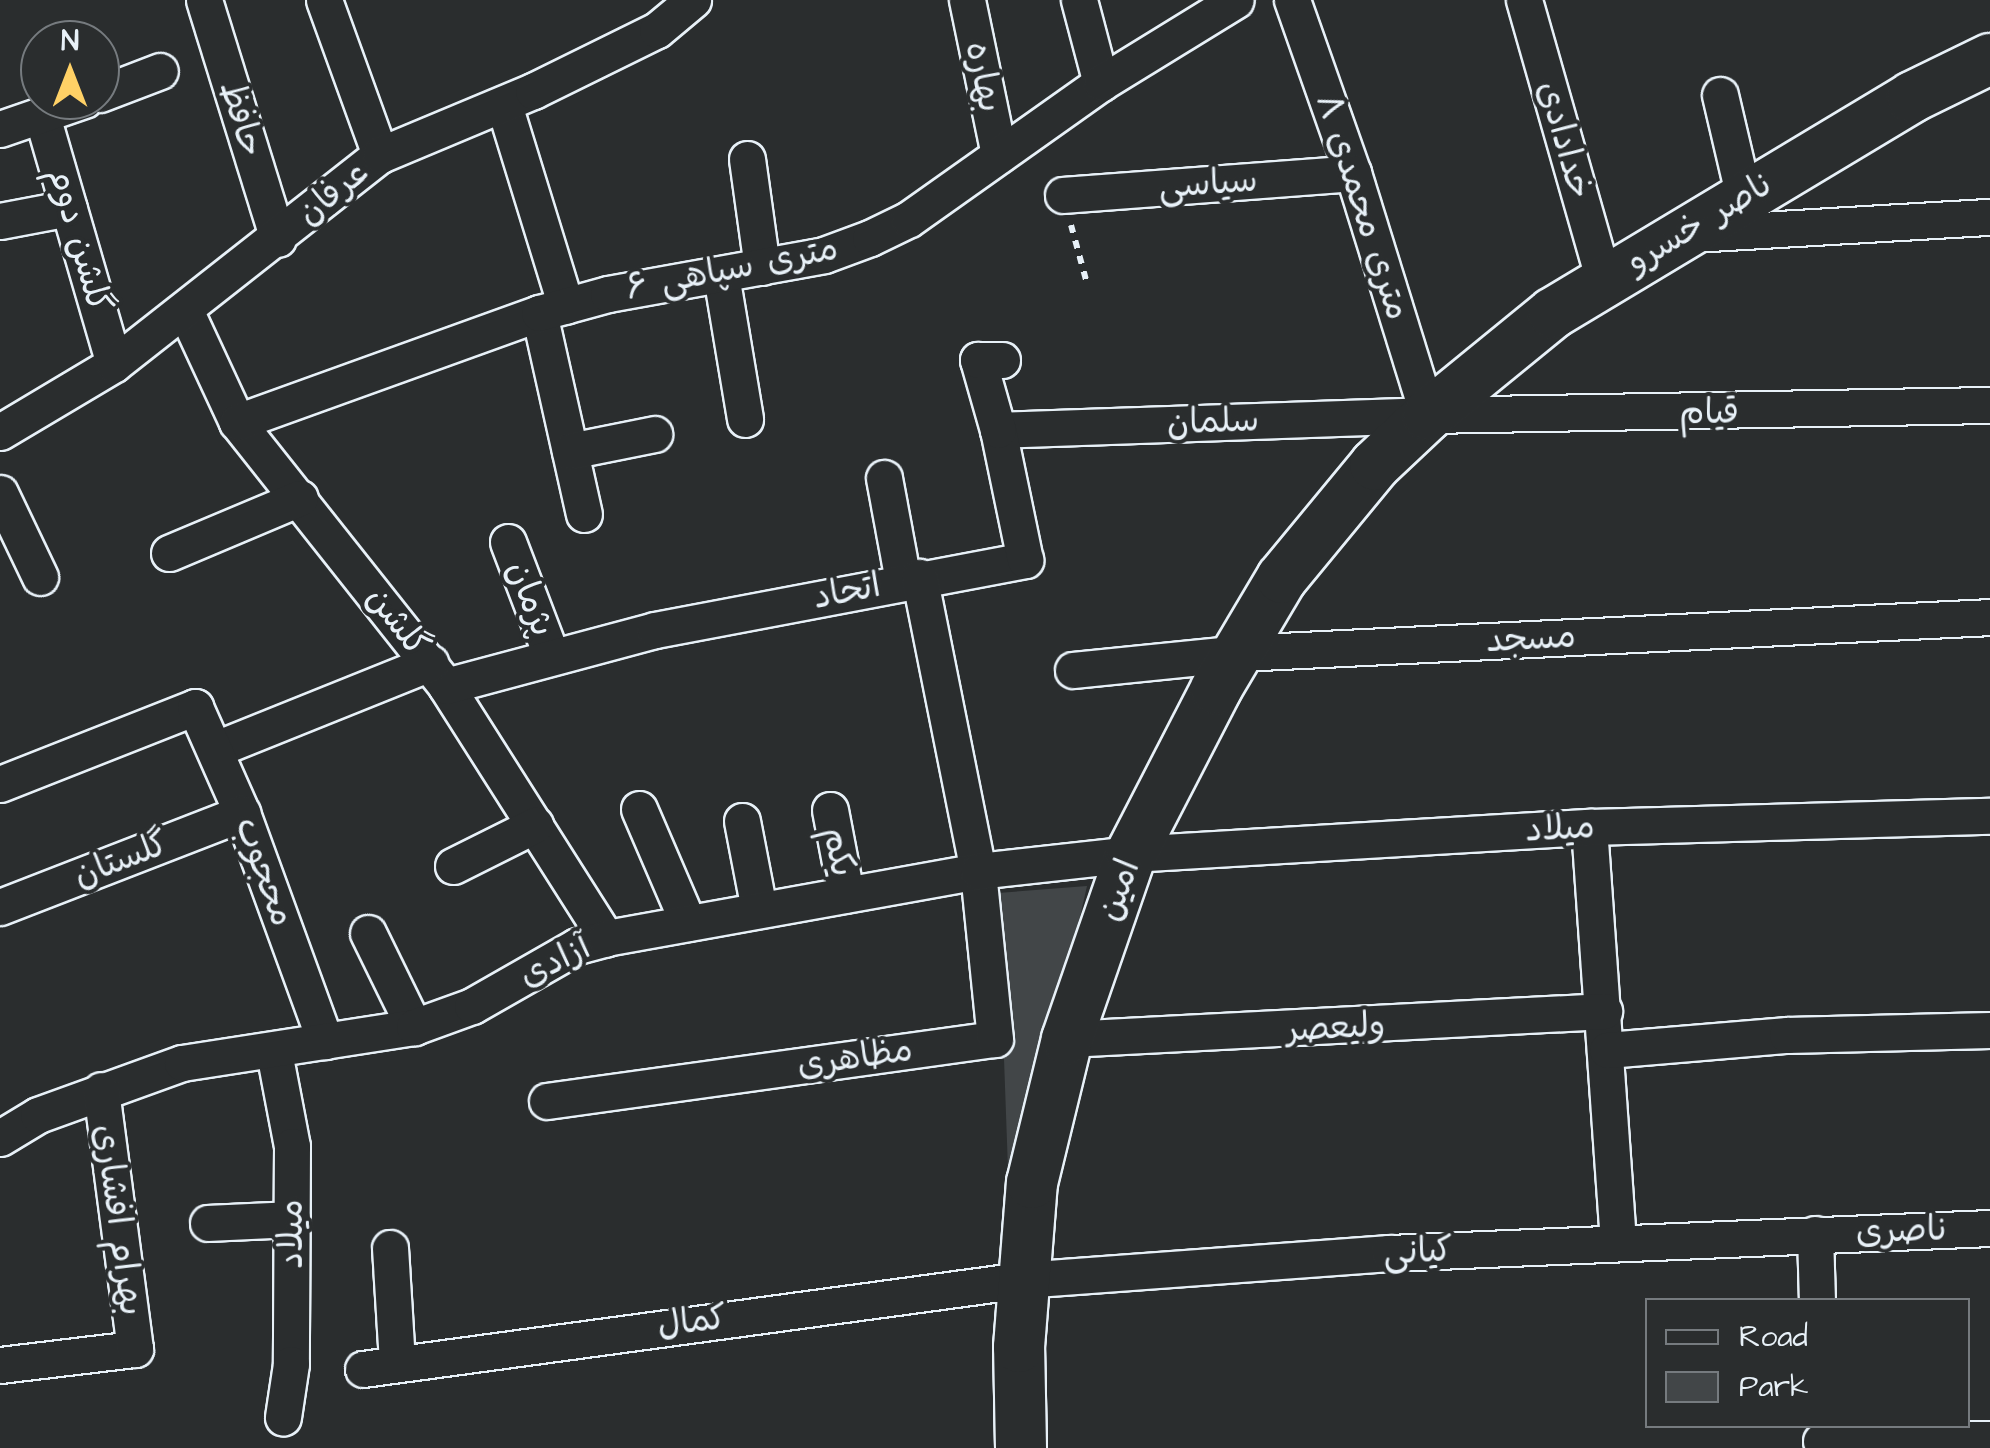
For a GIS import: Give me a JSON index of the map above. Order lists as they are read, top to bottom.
{
  "streets": {
    "main road": ["ناصر خسرو", "امین"],
    "street": [
      "بهاره",
      "حافظ",
      "خدادادی",
      "سیاسی",
      "عرفان",
      "۸ متری محمدی",
      "گلشن دوم",
      "۶ متری سپاهی",
      "قیام",
      "سلمان",
      "اتحاد",
      "پژمان",
      "گلشن",
      "مسجد",
      "میلاد",
      "یکم",
      "گلستان",
      "محجوب",
      "آزادی",
      "ولیعصر",
      "مظاهری",
      "بهرام افشاری",
      "ناصری",
      "کیانی",
      "کمال"
    ]
  },
  "crossings": [
    ["بهاره", "۶ متری سپاهی"],
    ["حافظ", "عرفان"],
    ["خدادادی", "ناصر خسرو"],
    ["سیاسی", "۸ متری محمدی"],
    ["عرفان", "گلشن دوم"],
    ["عرفان", "گلشن"],
    ["۸ متری محمدی", "ناصر خسرو"],
    ["۸ متری محمدی", "قیام"],
    ["۸ متری محمدی", "سلمان"],
    ["۸ متری محمدی", "امین"],
    ["ناصر خسرو", "قیام"],
    ["ناصر خسرو", "سلمان"],
    ["ناصر خسرو", "امین"],
    ["۶ متری سپاهی", "گلشن"],
    ["قیام", "سلمان"],
    ["قیام", "امین"],
    ["سلمان", "اتحاد"],
    ["سلمان", "امین"],
    ["اتحاد", "پژمان"],
    ["اتحاد", "گلشن"],
    ["اتحاد", "محجوب"],
    ["گلشن", "آزادی"],
    ["مسجد", "امین"],
    ["میلاد", "امین"],
    ["میلاد", "آزادی"],
    ["یکم", "آزادی"],
    ["گلستان", "محجوب"],
    ["محجوب", "آزادی"],
    ["امین", "آزادی"],
    ["امین", "ولیعصر"],
    ["امین", "کیانی"],
    ["امین", "کمال"],
    ["آزادی", "مظاهری"],
    ["آزادی", "بهرام افشاری"],
    ["ناصری", "کیانی"],
    ["کیانی", "کمال"]
  ],
  "legend": ["Road", "Park"],
  "north": "top"
}
